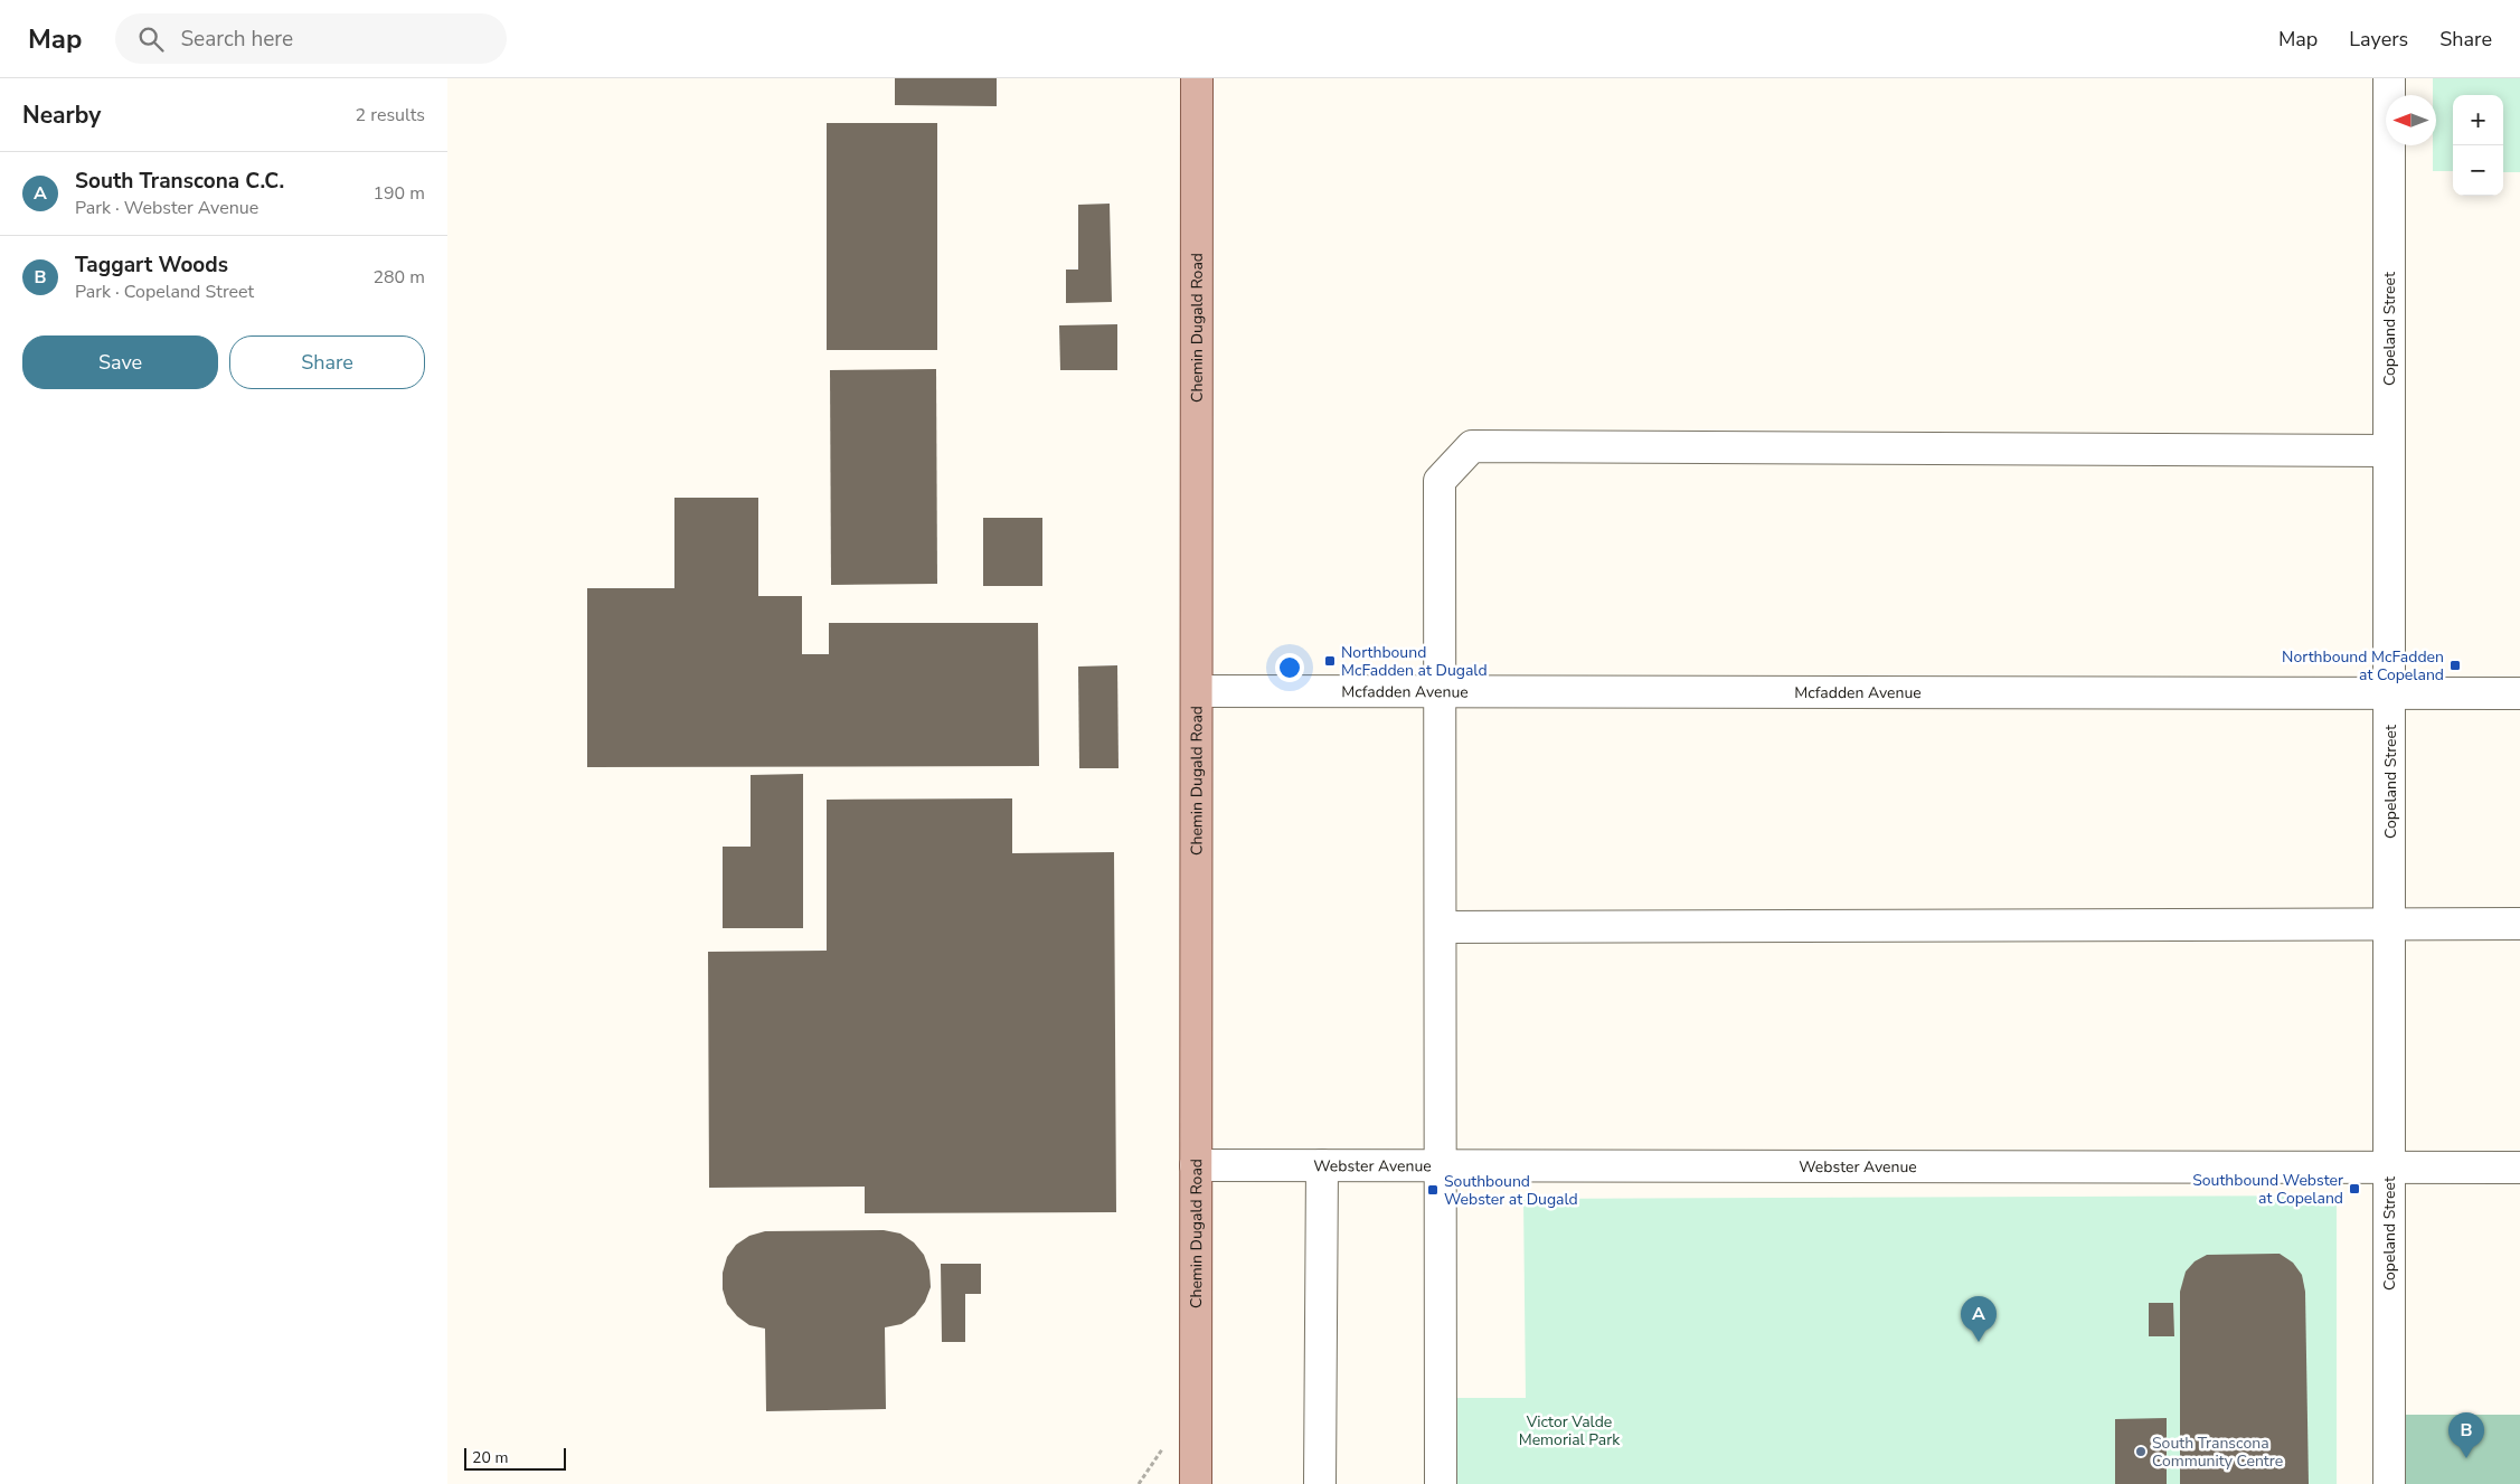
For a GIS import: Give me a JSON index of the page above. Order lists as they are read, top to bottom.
{
  "streets": {
    "main road": ["Chemin Dugald Road"],
    "street": ["Copeland Street", "Mcfadden Avenue", "Webster Avenue"]
  },
  "crossings": [
    ["Chemin Dugald Road", "Mcfadden Avenue"],
    ["Chemin Dugald Road", "Webster Avenue"],
    ["Copeland Street", "Mcfadden Avenue"],
    ["Copeland Street", "Webster Avenue"]
  ],
  "parks": ["Victor Valde Memorial Park"],
  "places": {
    "transit": [
      "Northbound McFadden at Dugald",
      "Northbound McFadden at Copeland",
      "Southbound Webster at Copeland",
      "Southbound Webster at Dugald"
    ],
    "other": ["South Transcona Community Centre"]
  },
  "scale_bar": "20 m",
  "north": "left",
  "page": {
    "header": "Map",
    "search": "Search here",
    "nav": ["Map", "Layers", "Share"],
    "heading": ["Nearby", "2 results"],
    "map_buttons": ["+", "−"],
    "list": [
      {
        "mark": "A",
        "name": "South Transcona C.C.",
        "note": "Park · Webster Avenue",
        "value": "190 m"
      },
      {
        "mark": "B",
        "name": "Taggart Woods",
        "note": "Park · Copeland Street",
        "value": "280 m"
      }
    ],
    "buttons": ["Save", "Share"],
    "pins": ["A", "B"],
    "scale": "20 m"
  }
}
